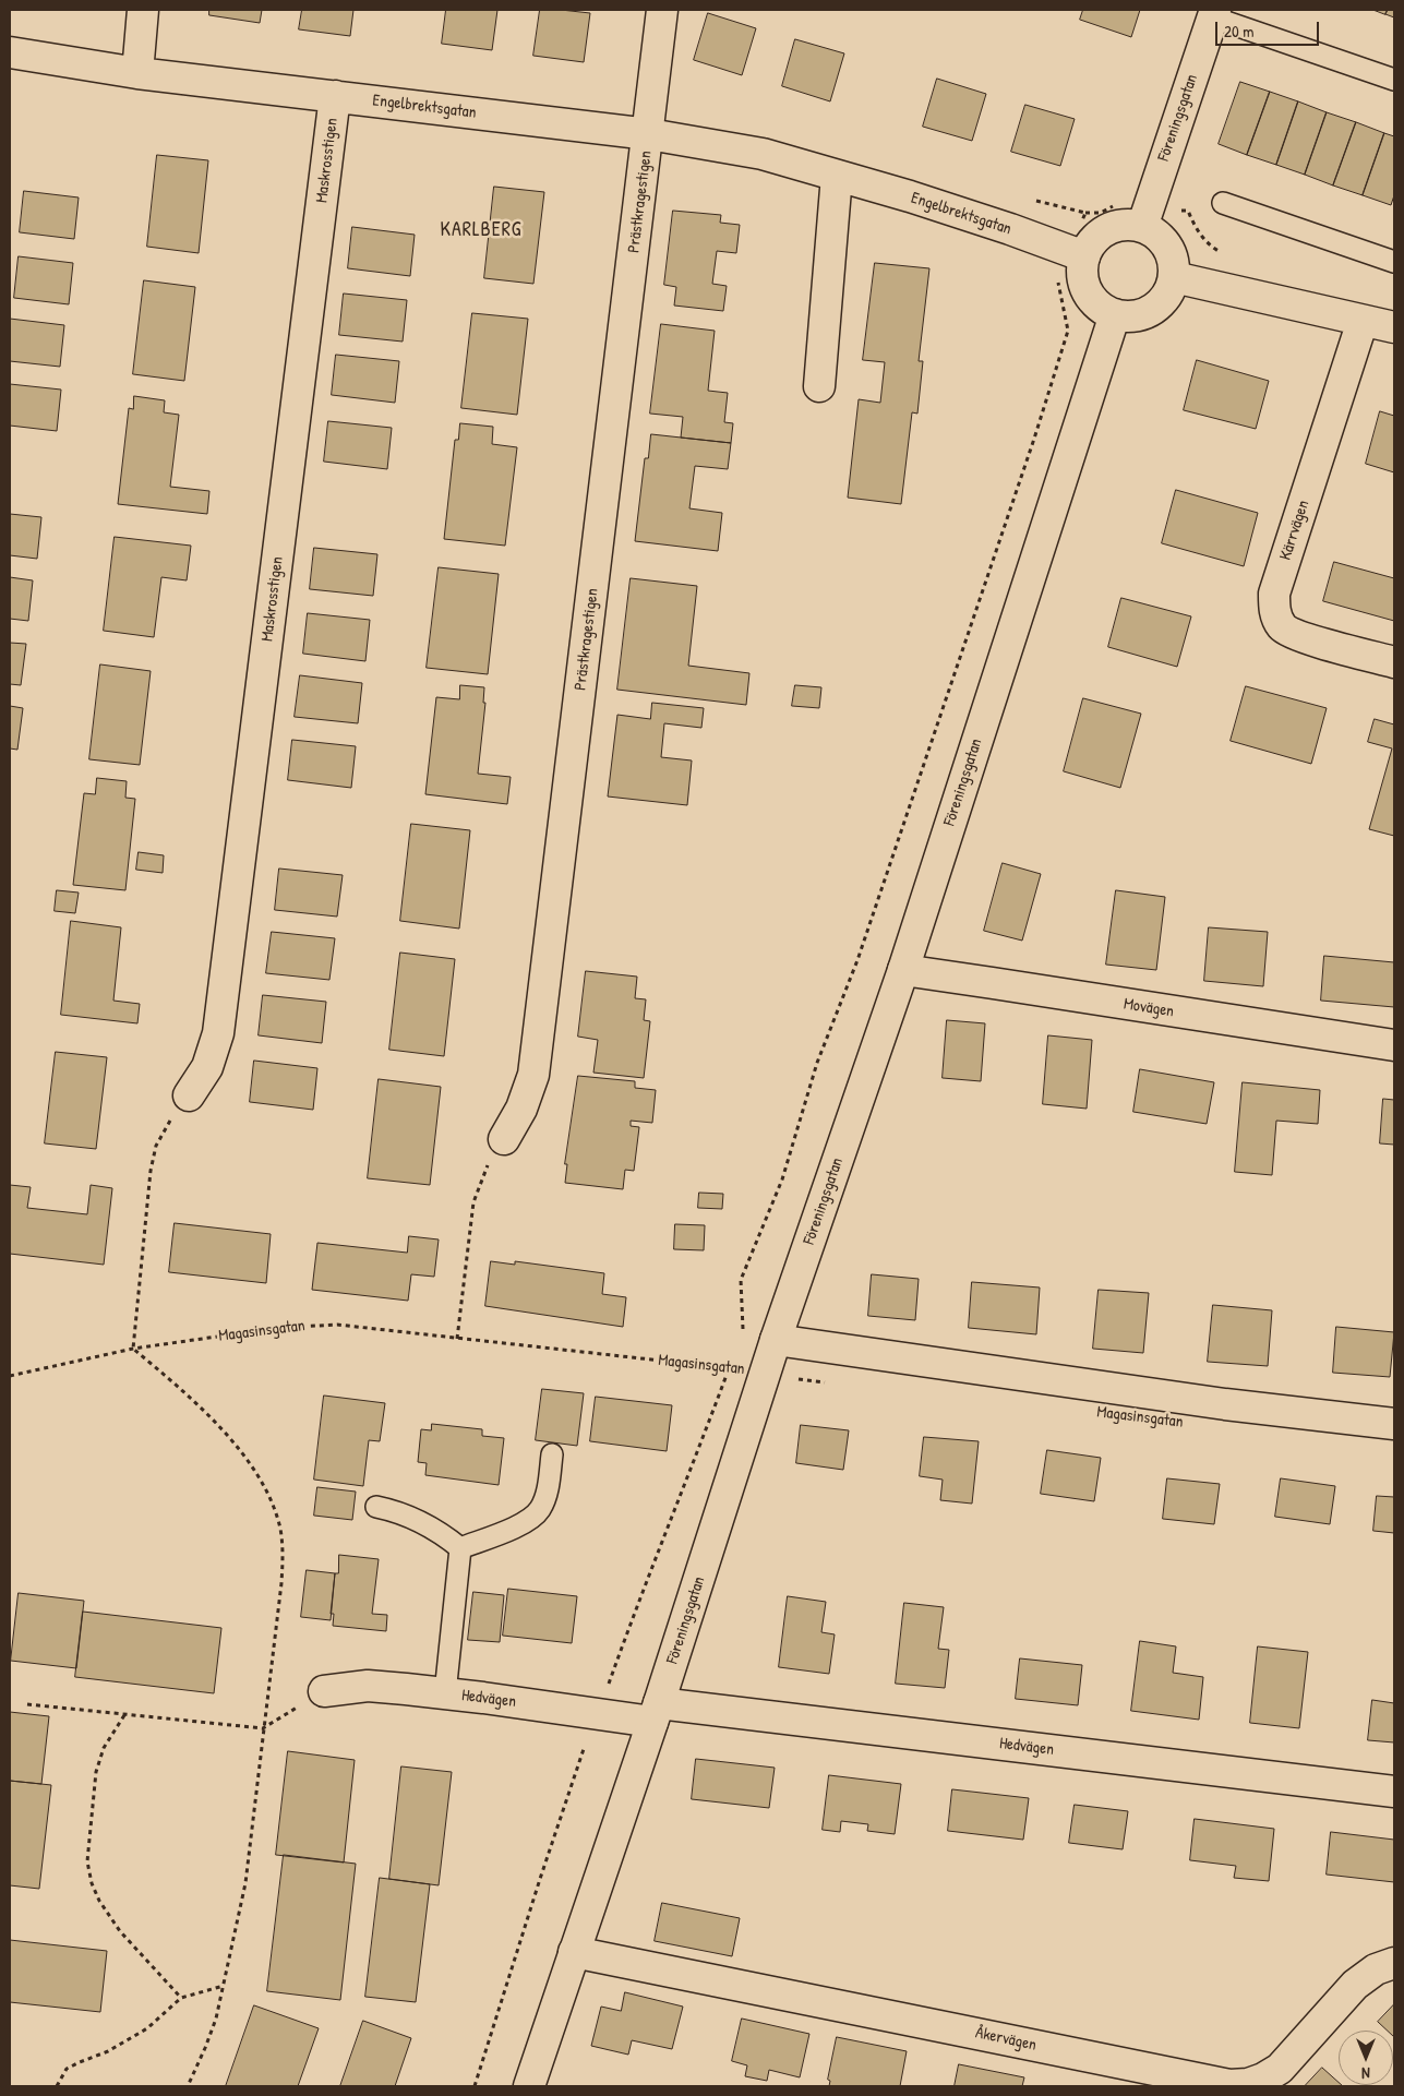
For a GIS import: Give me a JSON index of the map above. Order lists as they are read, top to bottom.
{
  "streets": {
    "street": [
      "Engelbrektsgatan",
      "Föreningsgatan",
      "Maskrosstigen",
      "Prästkragestigen",
      "Kärrvägen",
      "Movägen",
      "Magasinsgatan",
      "Hedvägen",
      "Åkervägen"
    ]
  },
  "crossings": [
    ["Engelbrektsgatan", "Föreningsgatan"],
    ["Engelbrektsgatan", "Maskrosstigen"],
    ["Engelbrektsgatan", "Prästkragestigen"],
    ["Föreningsgatan", "Movägen"],
    ["Föreningsgatan", "Magasinsgatan"],
    ["Föreningsgatan", "Hedvägen"],
    ["Föreningsgatan", "Åkervägen"]
  ],
  "districts": ["KARLBERG"],
  "scale_bar": "20 m",
  "north": "bottom"
}
